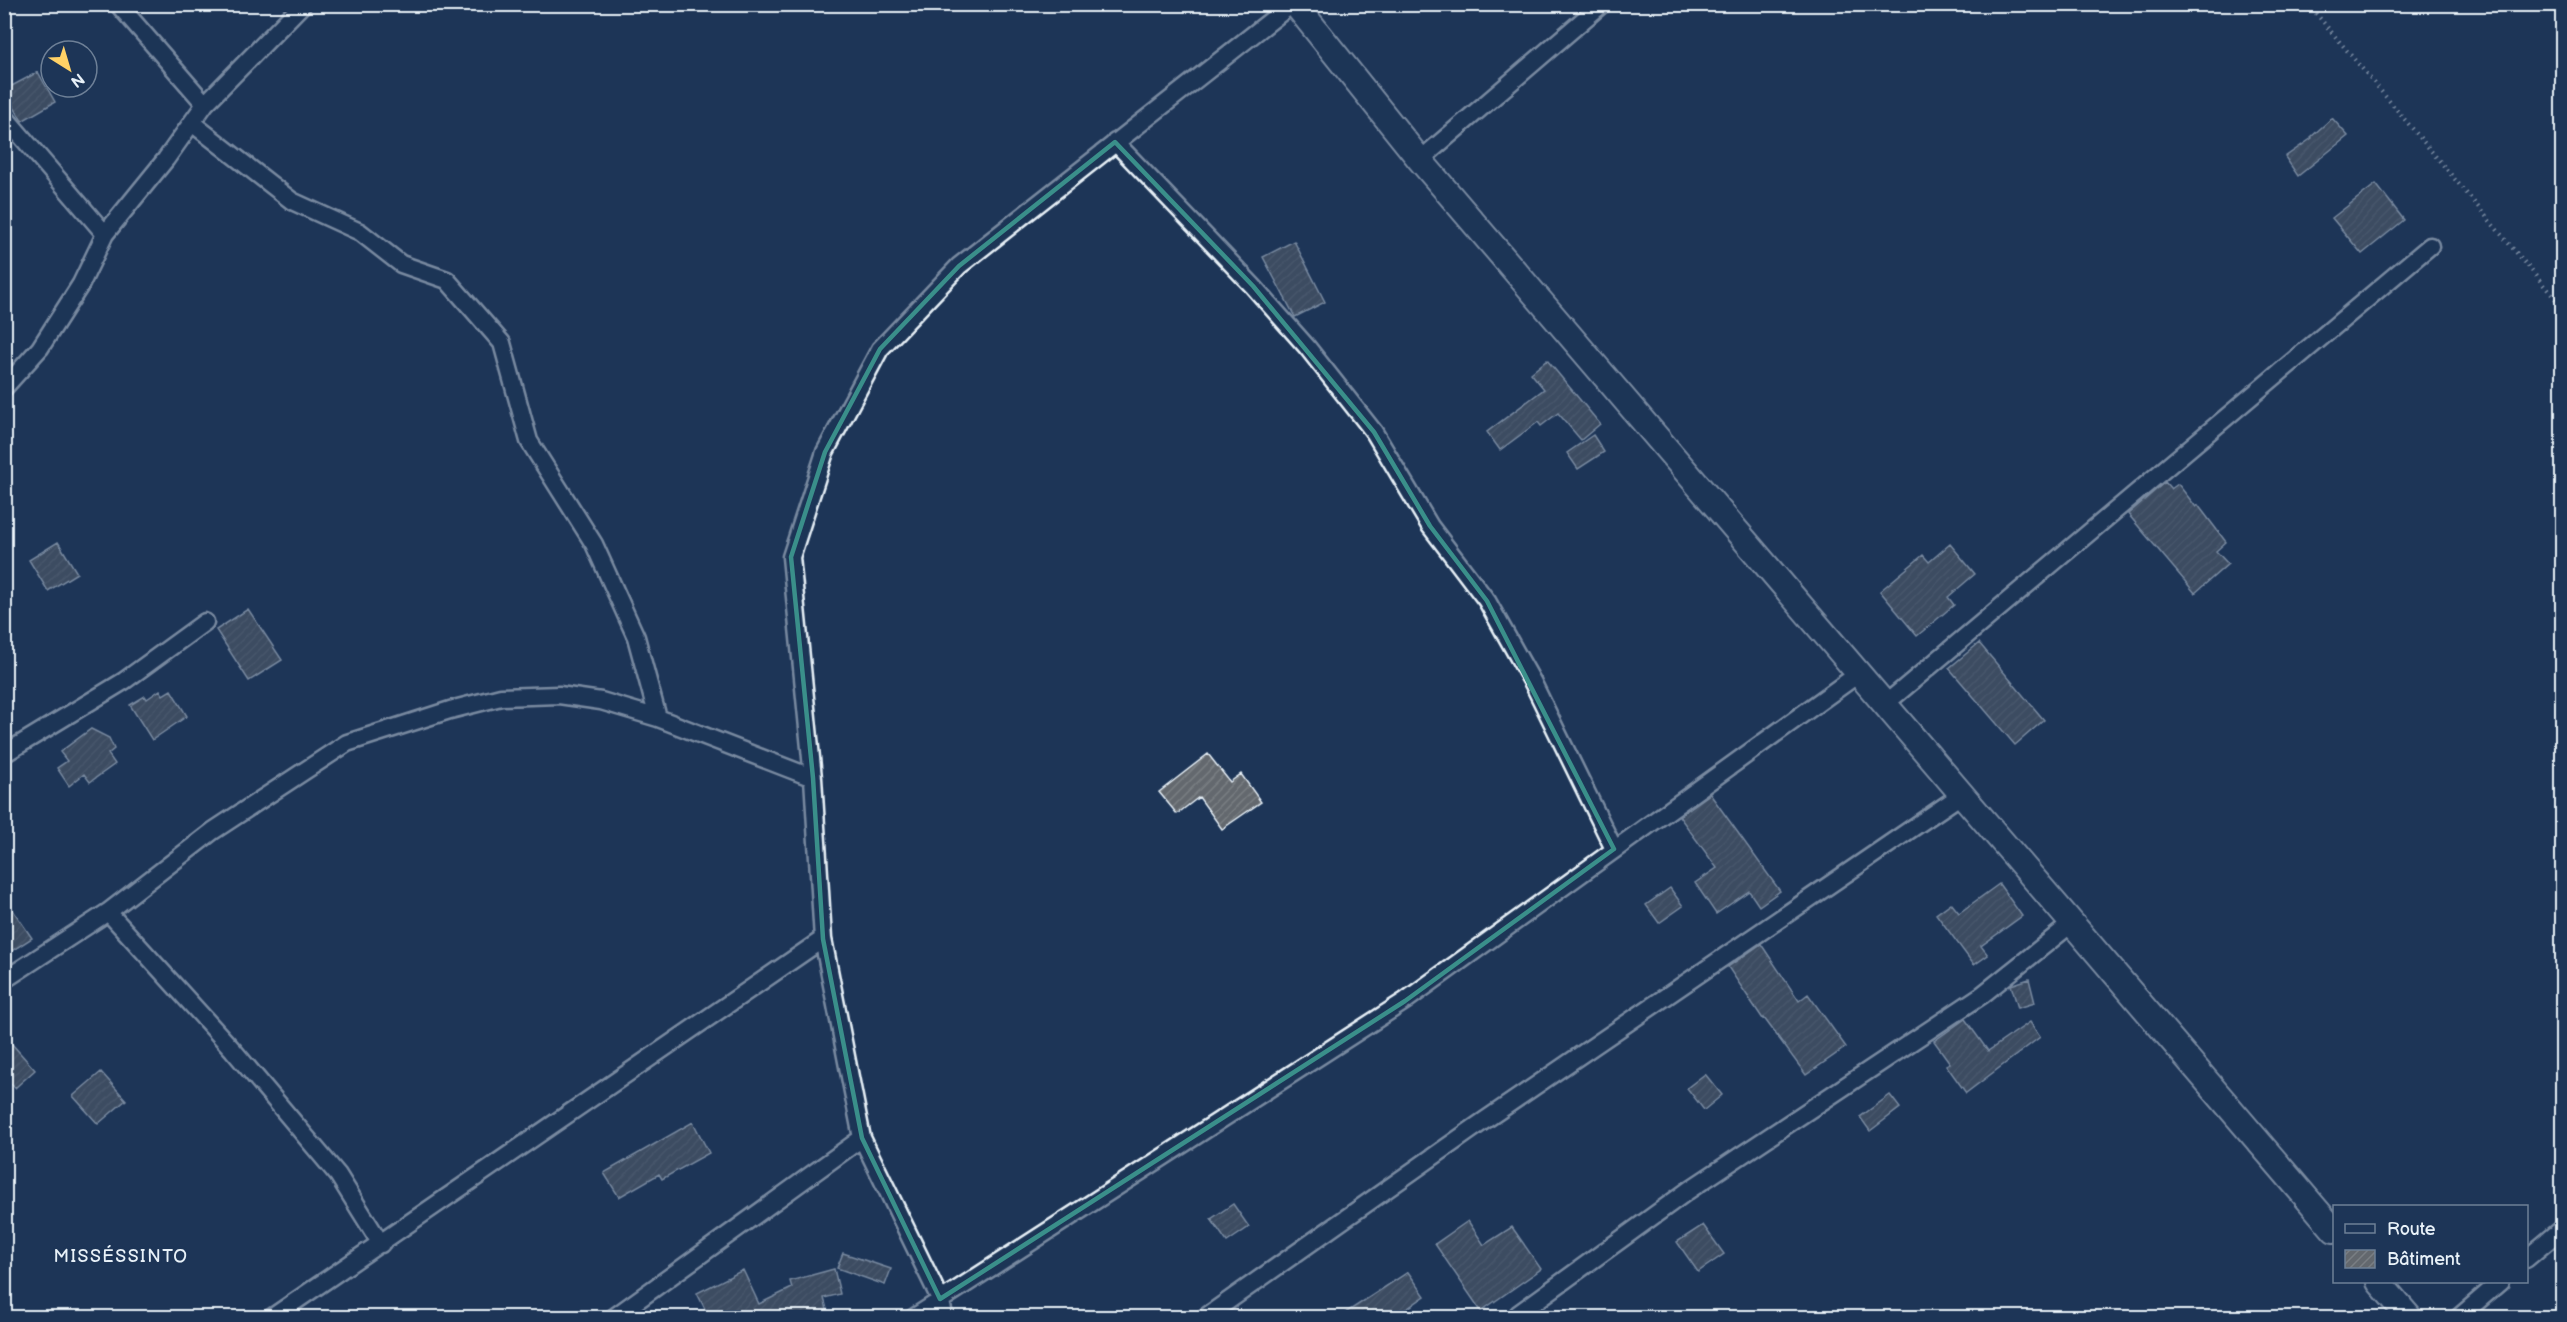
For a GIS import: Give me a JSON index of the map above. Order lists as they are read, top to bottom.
{
  "districts": ["MISSÉSSINTO"],
  "legend": ["Route", "Bâtiment"],
  "north": "bottom right"
}
